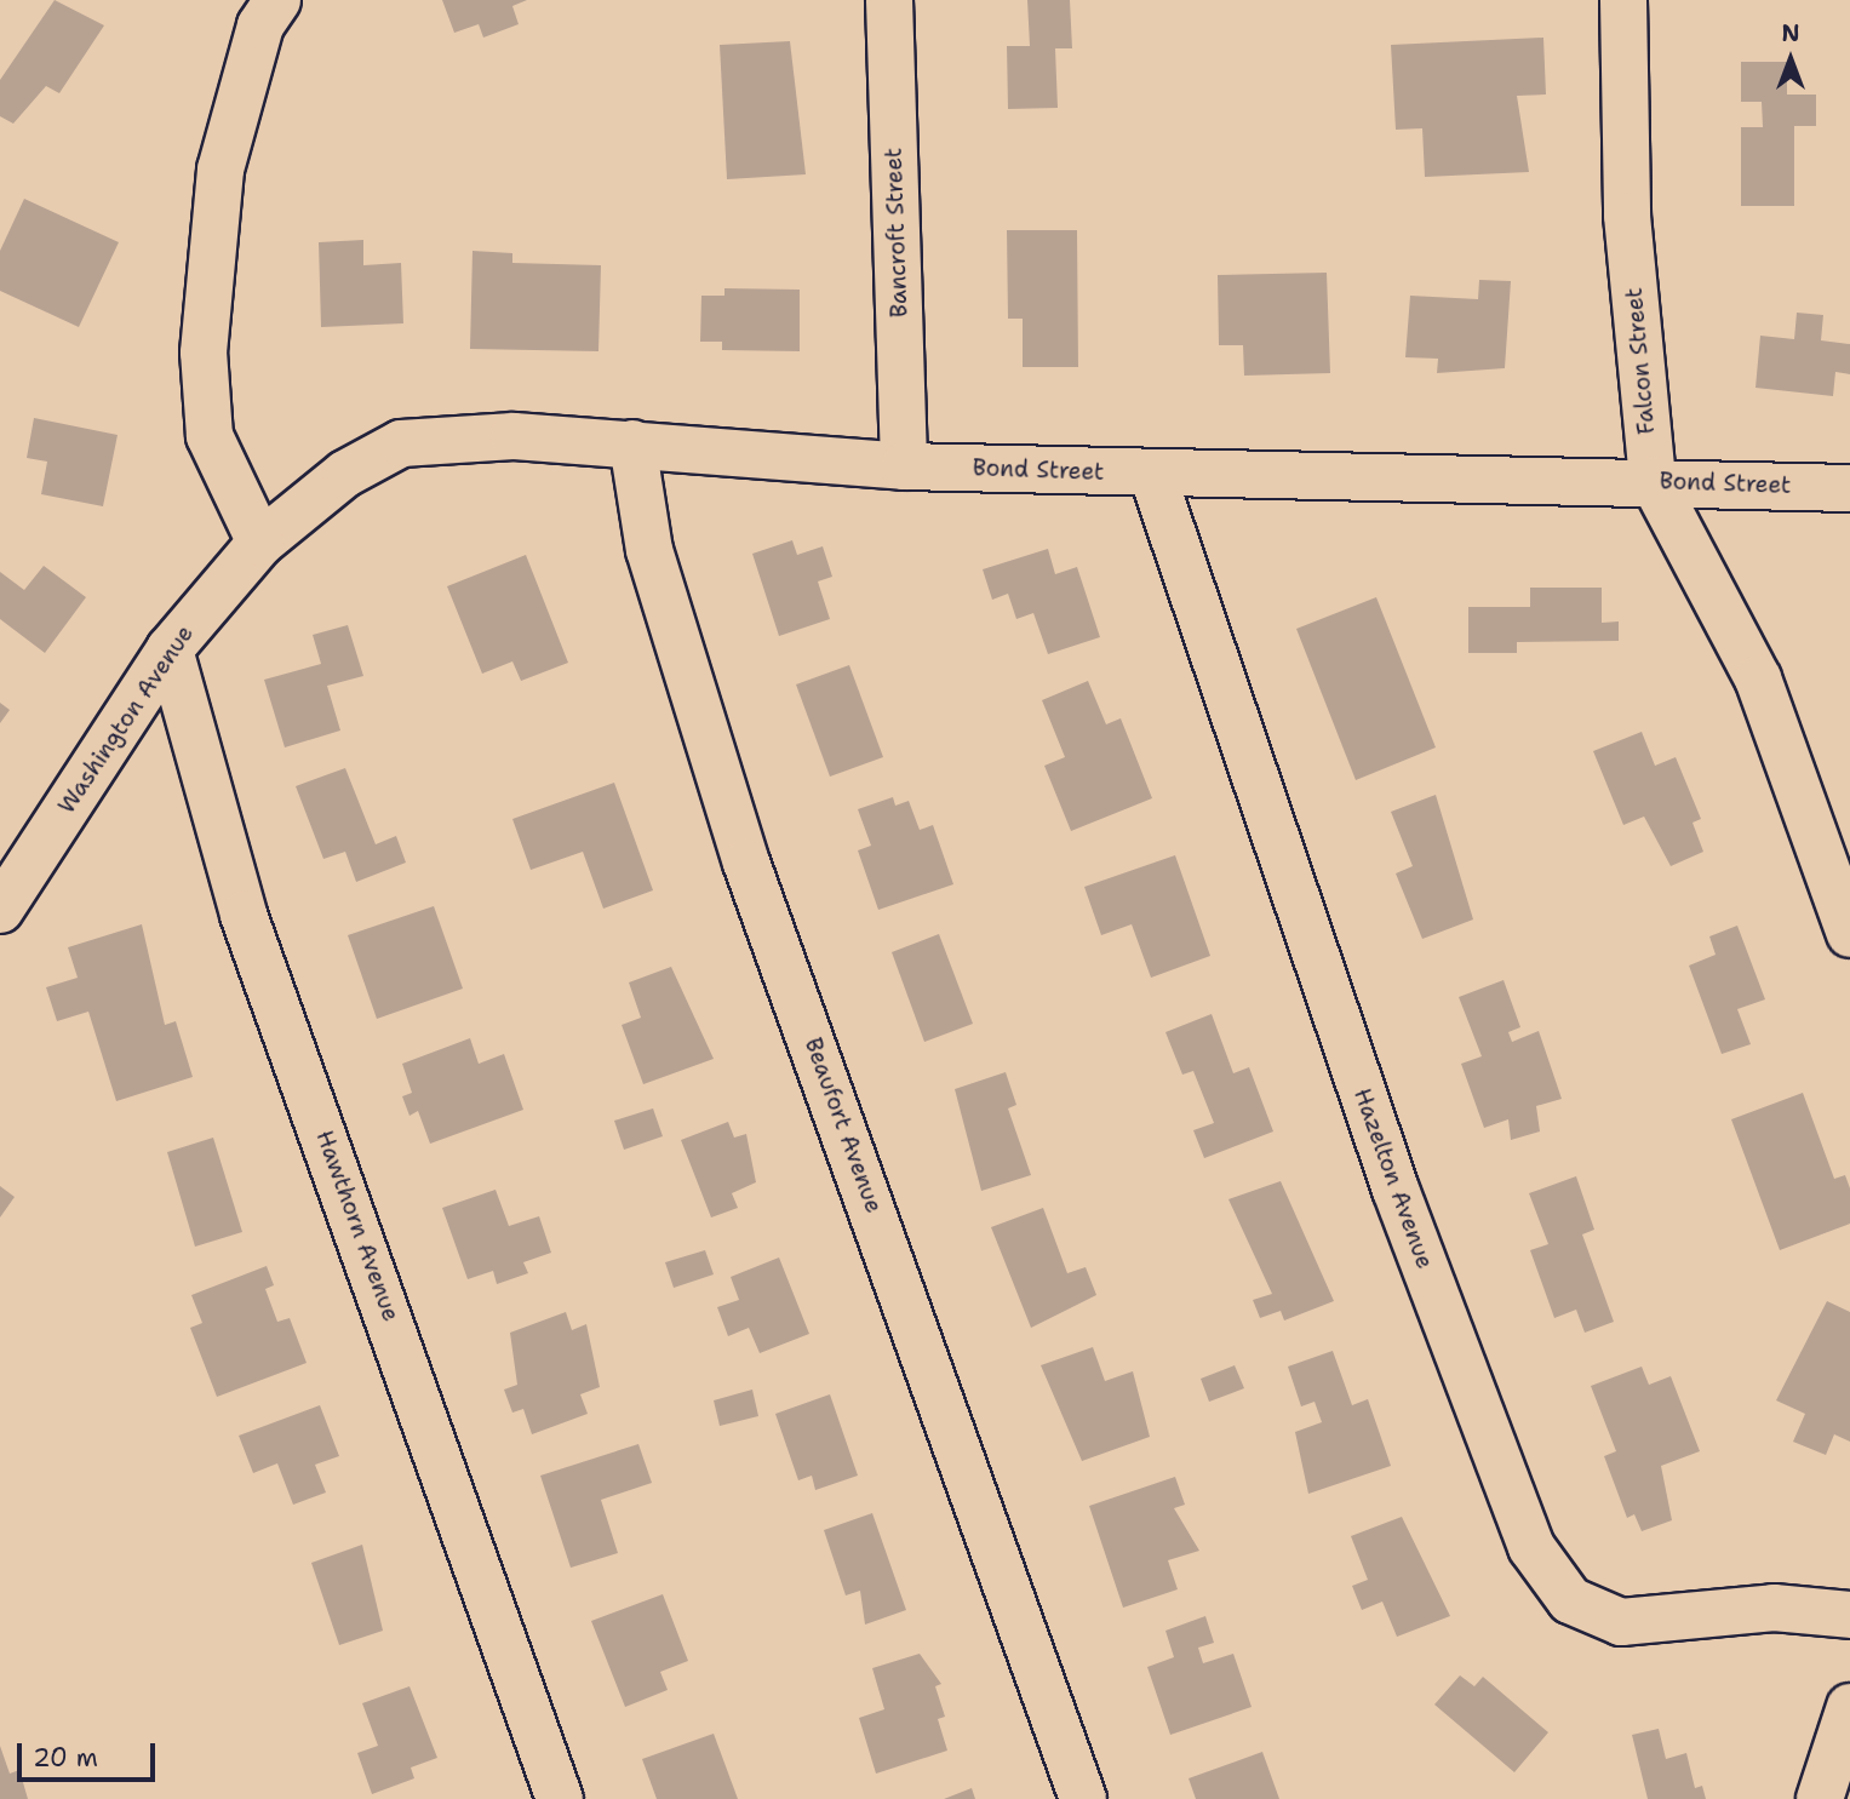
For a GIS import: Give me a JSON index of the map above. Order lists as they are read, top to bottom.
{
  "streets": {
    "street": [
      "Bancroft Street",
      "Falcon Street",
      "Bond Street",
      "Washington Avenue",
      "Beaufort Avenue",
      "Hazelton Avenue",
      "Hawthorn Avenue"
    ]
  },
  "crossings": [
    ["Bancroft Street", "Bond Street"],
    ["Falcon Street", "Bond Street"],
    ["Bond Street", "Washington Avenue"],
    ["Bond Street", "Beaufort Avenue"],
    ["Bond Street", "Hazelton Avenue"],
    ["Washington Avenue", "Hawthorn Avenue"]
  ],
  "scale_bar": "20 m",
  "north": "top"
}
